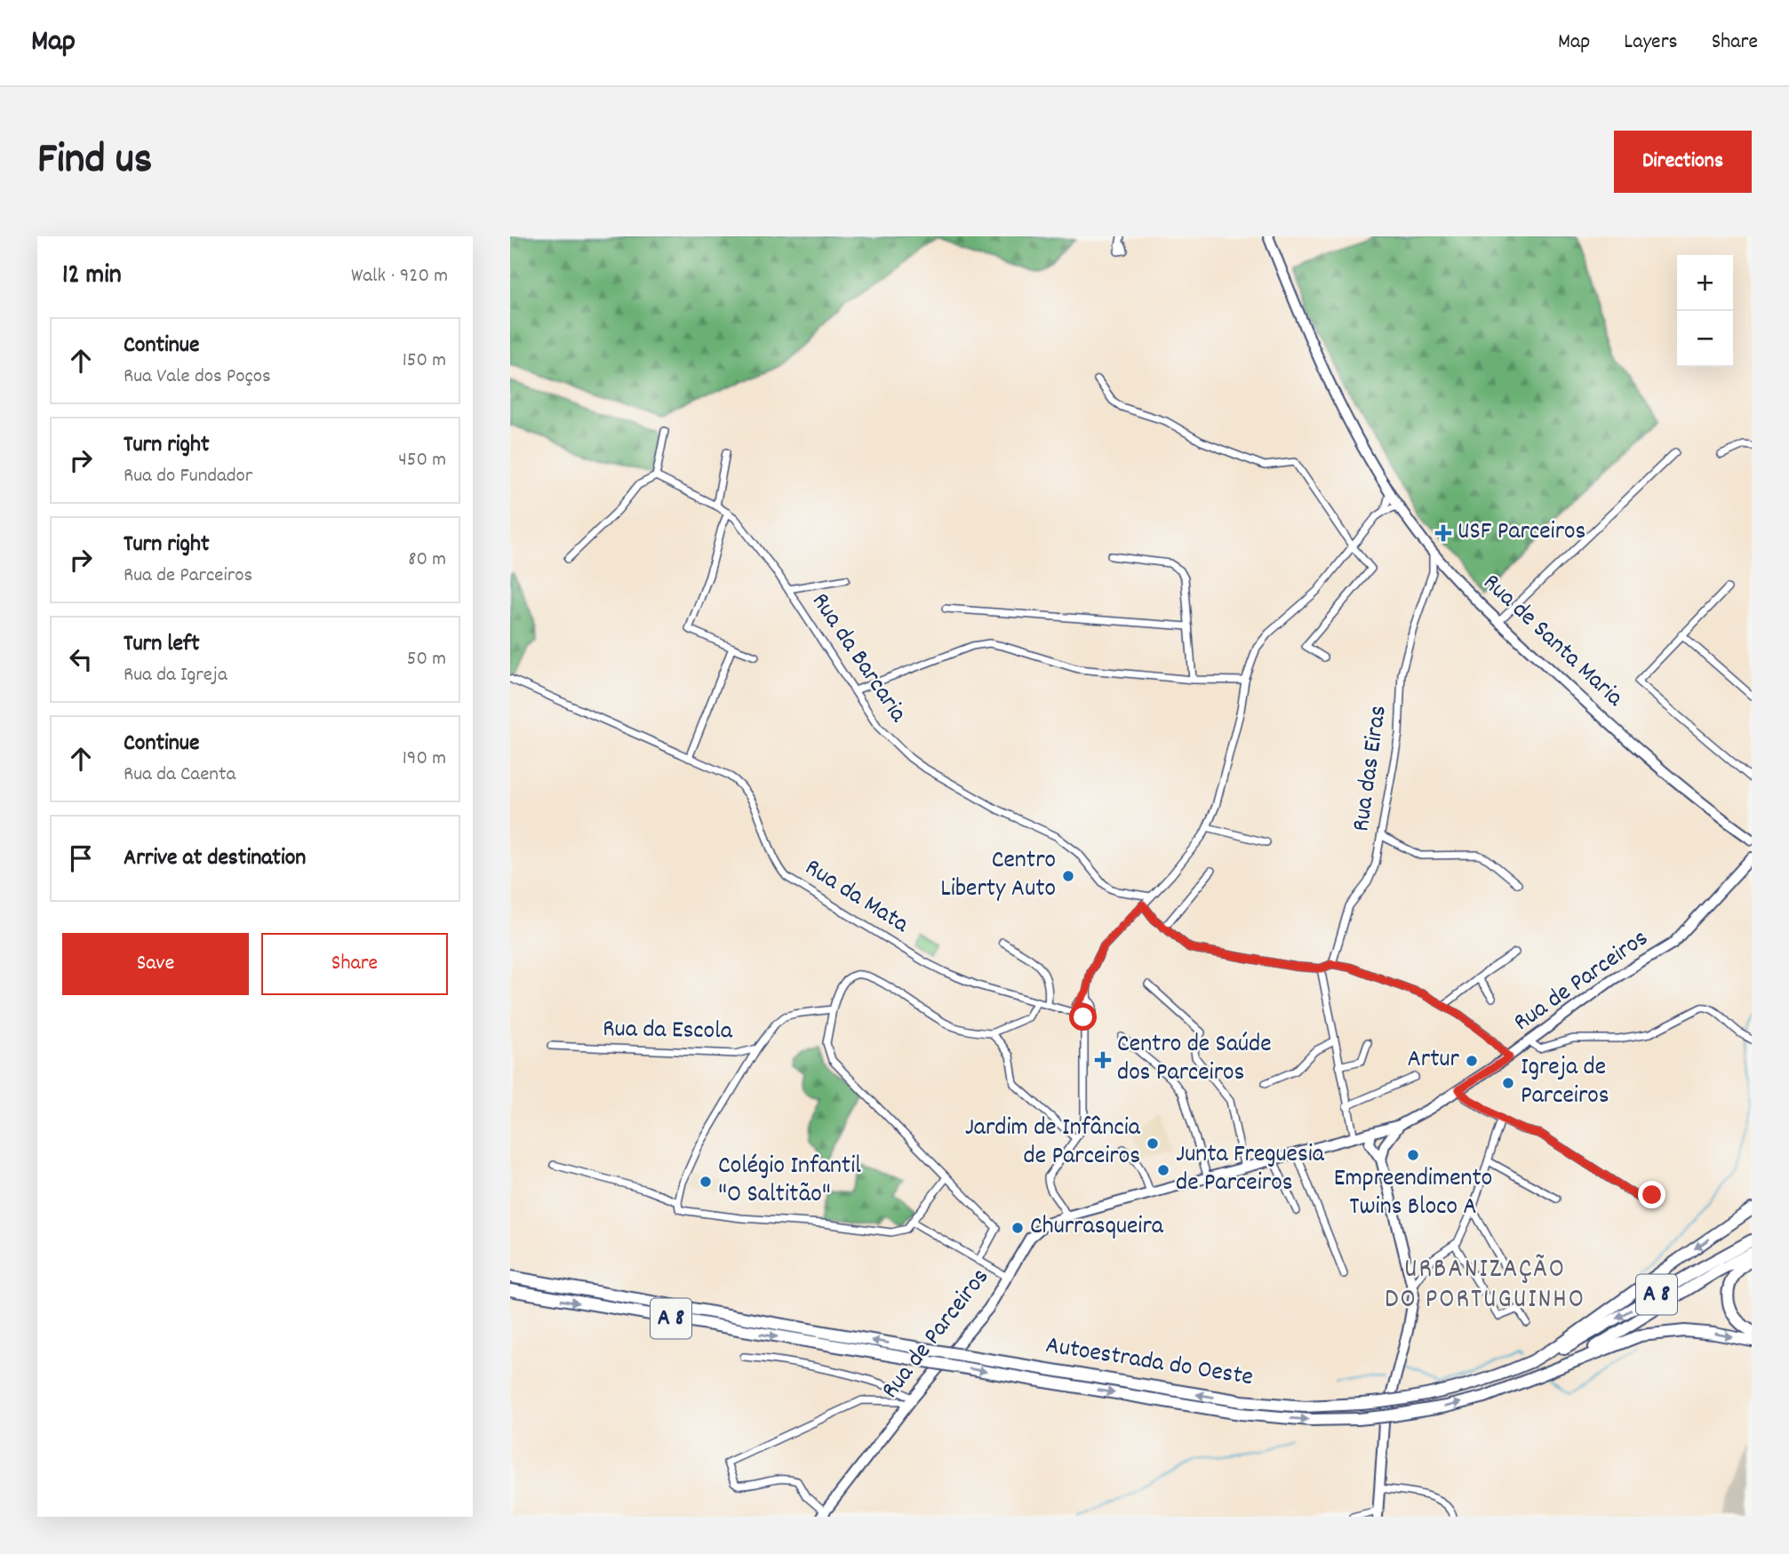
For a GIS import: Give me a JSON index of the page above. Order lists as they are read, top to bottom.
{
  "streets": {
    "highway": ["A 8", "Autoestrada do Oeste"],
    "main road": ["Rua de Santa Maria", "Rua de Parceiros"],
    "street": [
      "Rua da Barcaria",
      "Rua das Eiras",
      "Rua da Mata",
      "Rua da Escola"
    ]
  },
  "crossings": [
    ["Rua de Santa Maria", "Rua das Eiras"],
    ["A 8", "Autoestrada do Oeste"]
  ],
  "districts": ["URBANIZAÇÃO DO PORTUGUINHO"],
  "places": {
    "health": ["USF Parceiros", "Centro de Saúde dos Parceiros"],
    "other": [
      "Centro Liberty Auto",
      "Artur",
      "Igreja de Parceiros",
      "Jardim de Infância de Parceiros",
      "Empreendimento Twins Bloco A",
      "Junta Freguesia de Parceiros",
      "Colégio Infantil \"O Saltitão\"",
      "Churrasqueira"
    ]
  },
  "page": {
    "header": "Map",
    "nav": ["Map", "Layers", "Share"],
    "title": "Find us",
    "buttons": [
      "Directions",
      ["Save", "Share"]
    ],
    "heading": ["12 min", "Walk · 920 m"],
    "map_buttons": ["+", "−"],
    "list": [
      ["Continue", "Rua Vale dos Poços", "150 m"],
      ["Turn right", "Rua do Fundador", "450 m"],
      ["Turn right", "Rua de Parceiros", "80 m"],
      ["Turn left", "Rua da Igreja", "50 m"],
      ["Continue", "Rua da Caenta", "190 m"],
      "Arrive at destination"
    ]
  }
}
